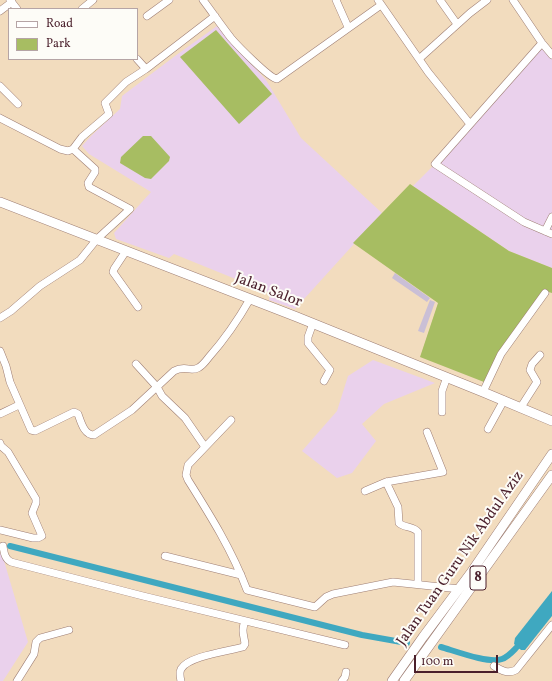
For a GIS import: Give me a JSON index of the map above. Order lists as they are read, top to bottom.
{
  "streets": {
    "main road": ["Jalan Salor", "Jalan Tuan Guru Nik Abdul Aziz", "8"]
  },
  "legend": ["Road", "Park"],
  "scale_bar": "100 m"
}
